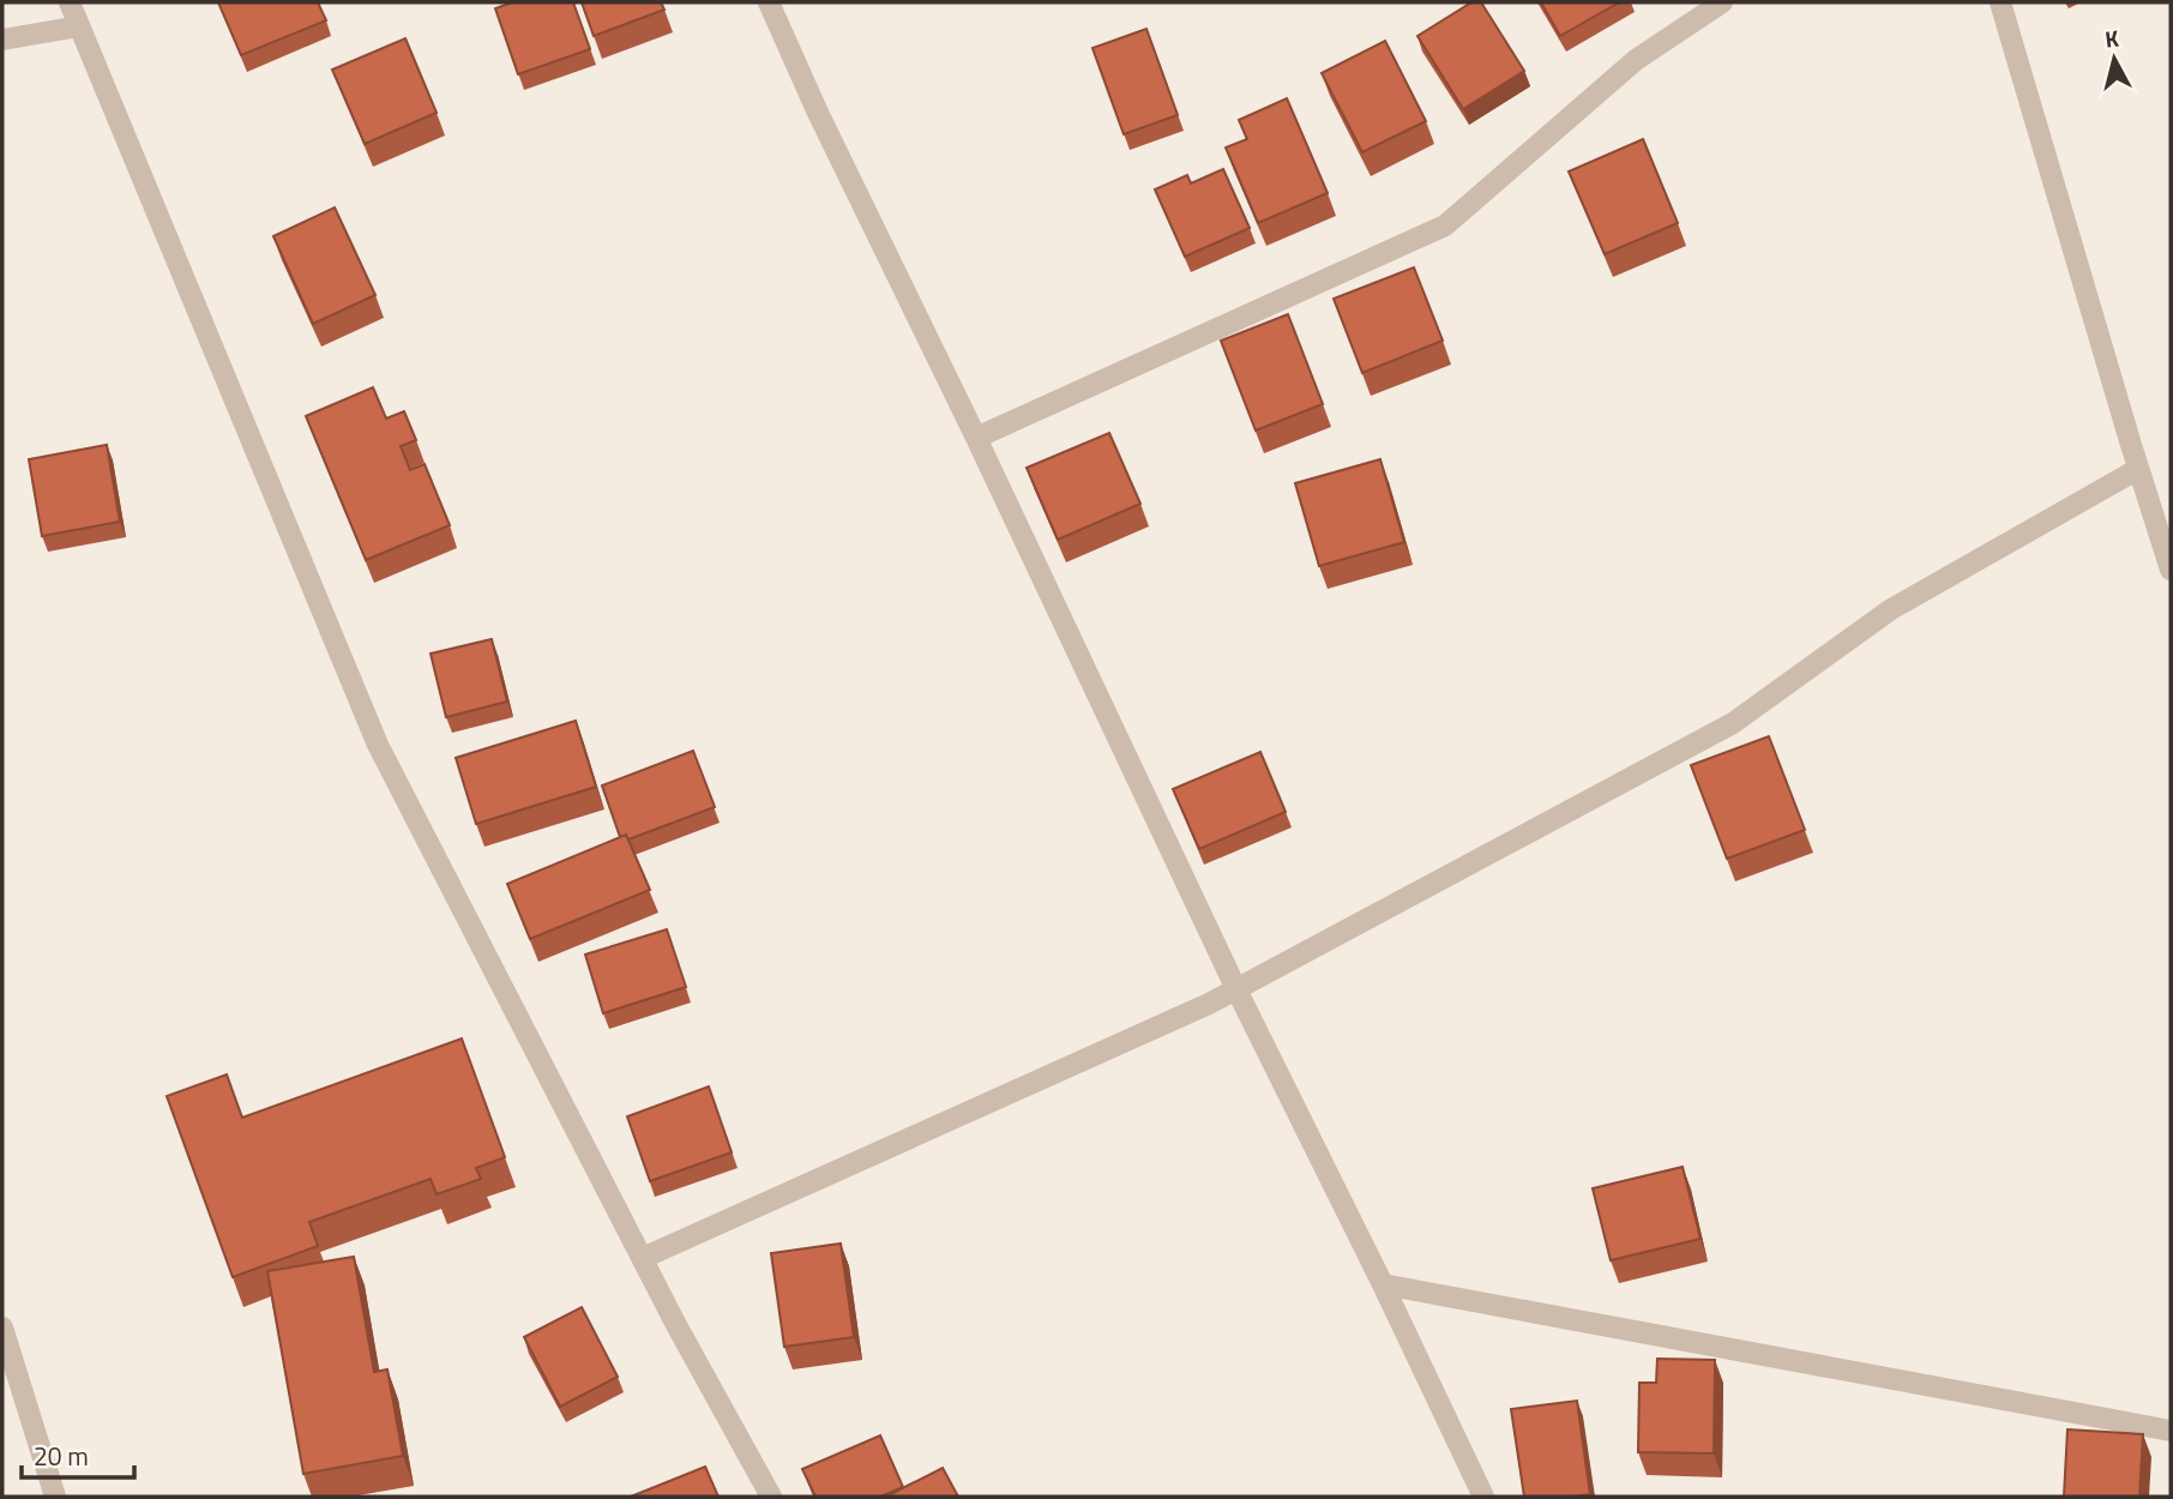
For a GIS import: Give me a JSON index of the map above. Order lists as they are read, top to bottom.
{
  "scale_bar": "20 m",
  "north": "top"
}
